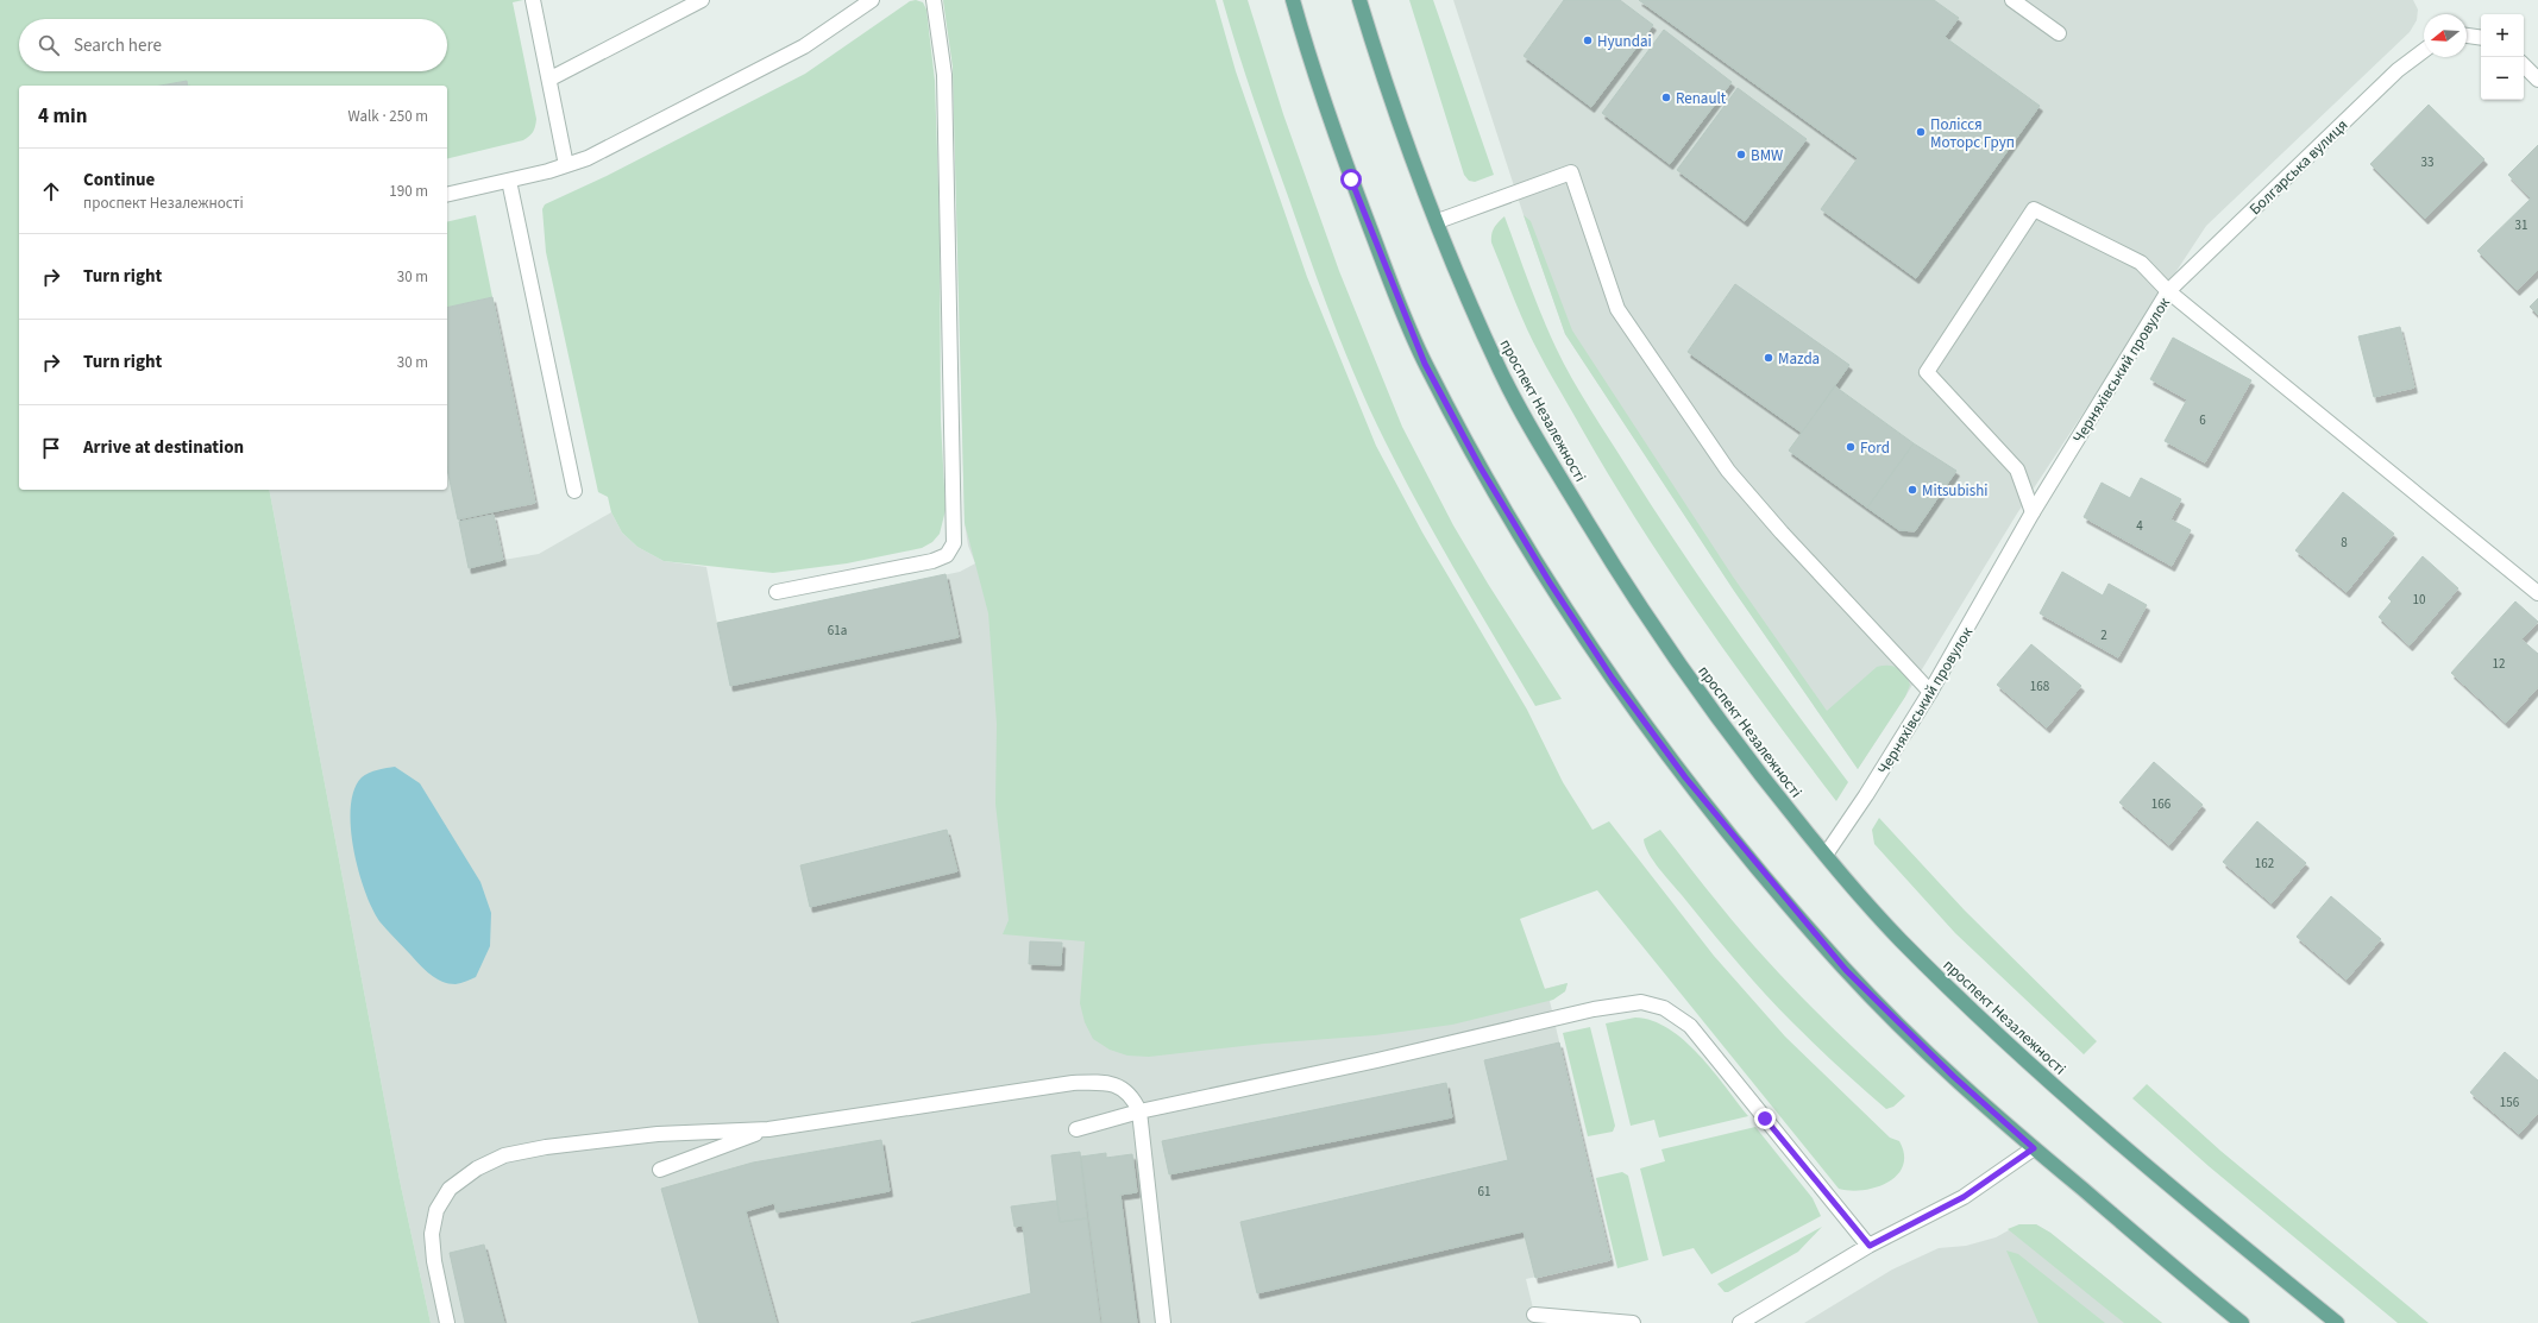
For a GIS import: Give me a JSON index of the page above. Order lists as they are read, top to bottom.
{
  "streets": {
    "main road": ["проспект Незалежності"],
    "street": ["Болгарська вулиця", "Черняхівський провулок"]
  },
  "crossings": [
    ["Болгарська вулиця", "Черняхівський провулок"],
    ["Черняхівський провулок", "проспект Незалежності"]
  ],
  "places": [
    "Hyundai",
    "Renault",
    "Полісся Моторс Груп",
    "BMW",
    "Mazda",
    "Ford",
    "Mitsubishi"
  ],
  "house_numbers": [
    "33",
    "31",
    "6",
    "4",
    "8",
    "10",
    "61а",
    "2",
    "12",
    "168",
    "166",
    "162",
    "156",
    "61"
  ],
  "north": "left",
  "page": {
    "map_buttons": ["+", "−"],
    "search": "Search here",
    "heading": ["4 min", "Walk · 250 m"],
    "list": [
      ["Continue", "проспект Незалежності", "190 m"],
      ["Turn right", "30 m"],
      ["Turn right", "30 m"],
      "Arrive at destination"
    ]
  }
}
